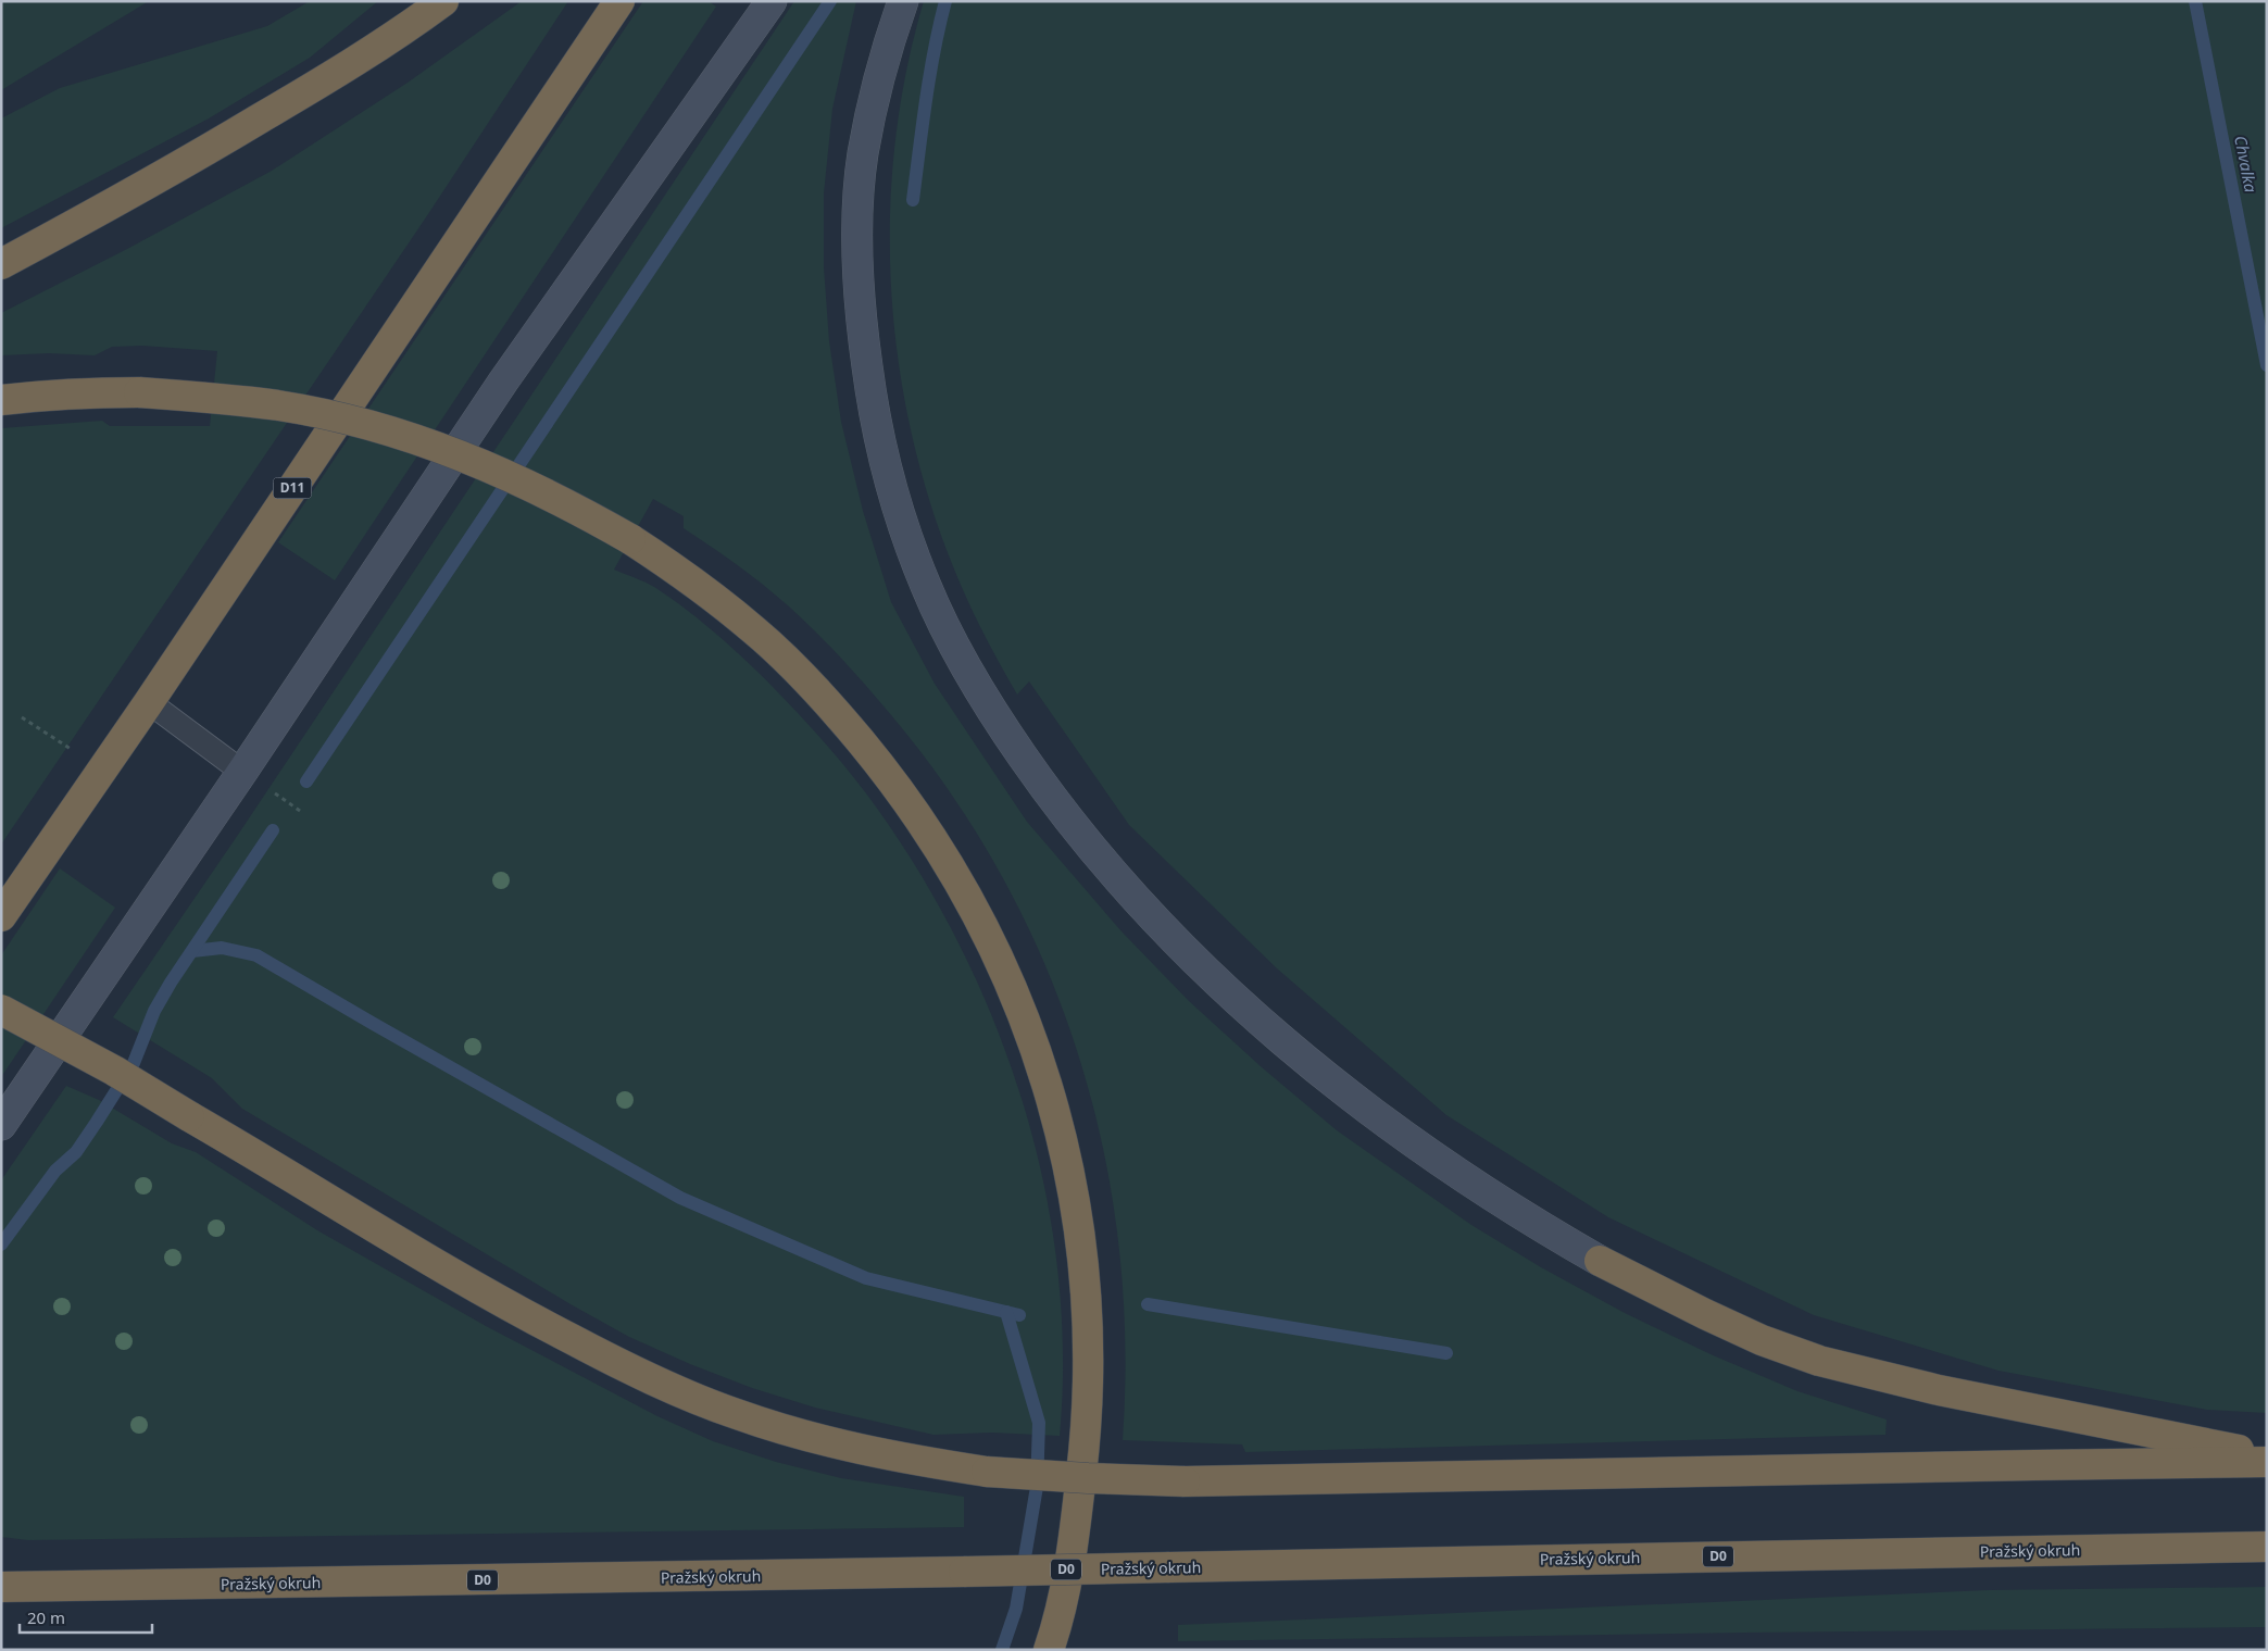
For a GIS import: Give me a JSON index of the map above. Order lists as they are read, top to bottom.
{
  "streets": {
    "highway": ["D11", "Pražský okruh", "D0"]
  },
  "water": ["Chvalka"],
  "scale_bar": "20 m"
}
